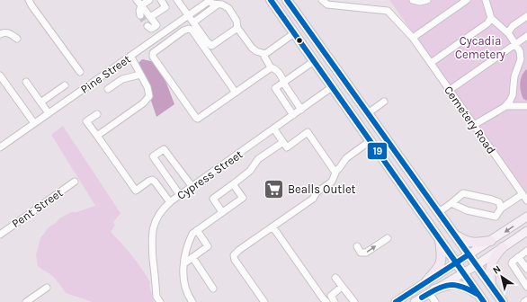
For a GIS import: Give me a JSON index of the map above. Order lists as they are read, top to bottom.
{
  "streets": {
    "street": [
      "Pine Street",
      "Cemetery Road",
      "Cypress Street",
      "Pent Street"
    ]
  },
  "parks": ["Cycadia Cemetery"],
  "places": {
    "supermarket": ["Bealls Outlet"]
  },
  "lines": ["transit line 19"],
  "north": "top left"
}
